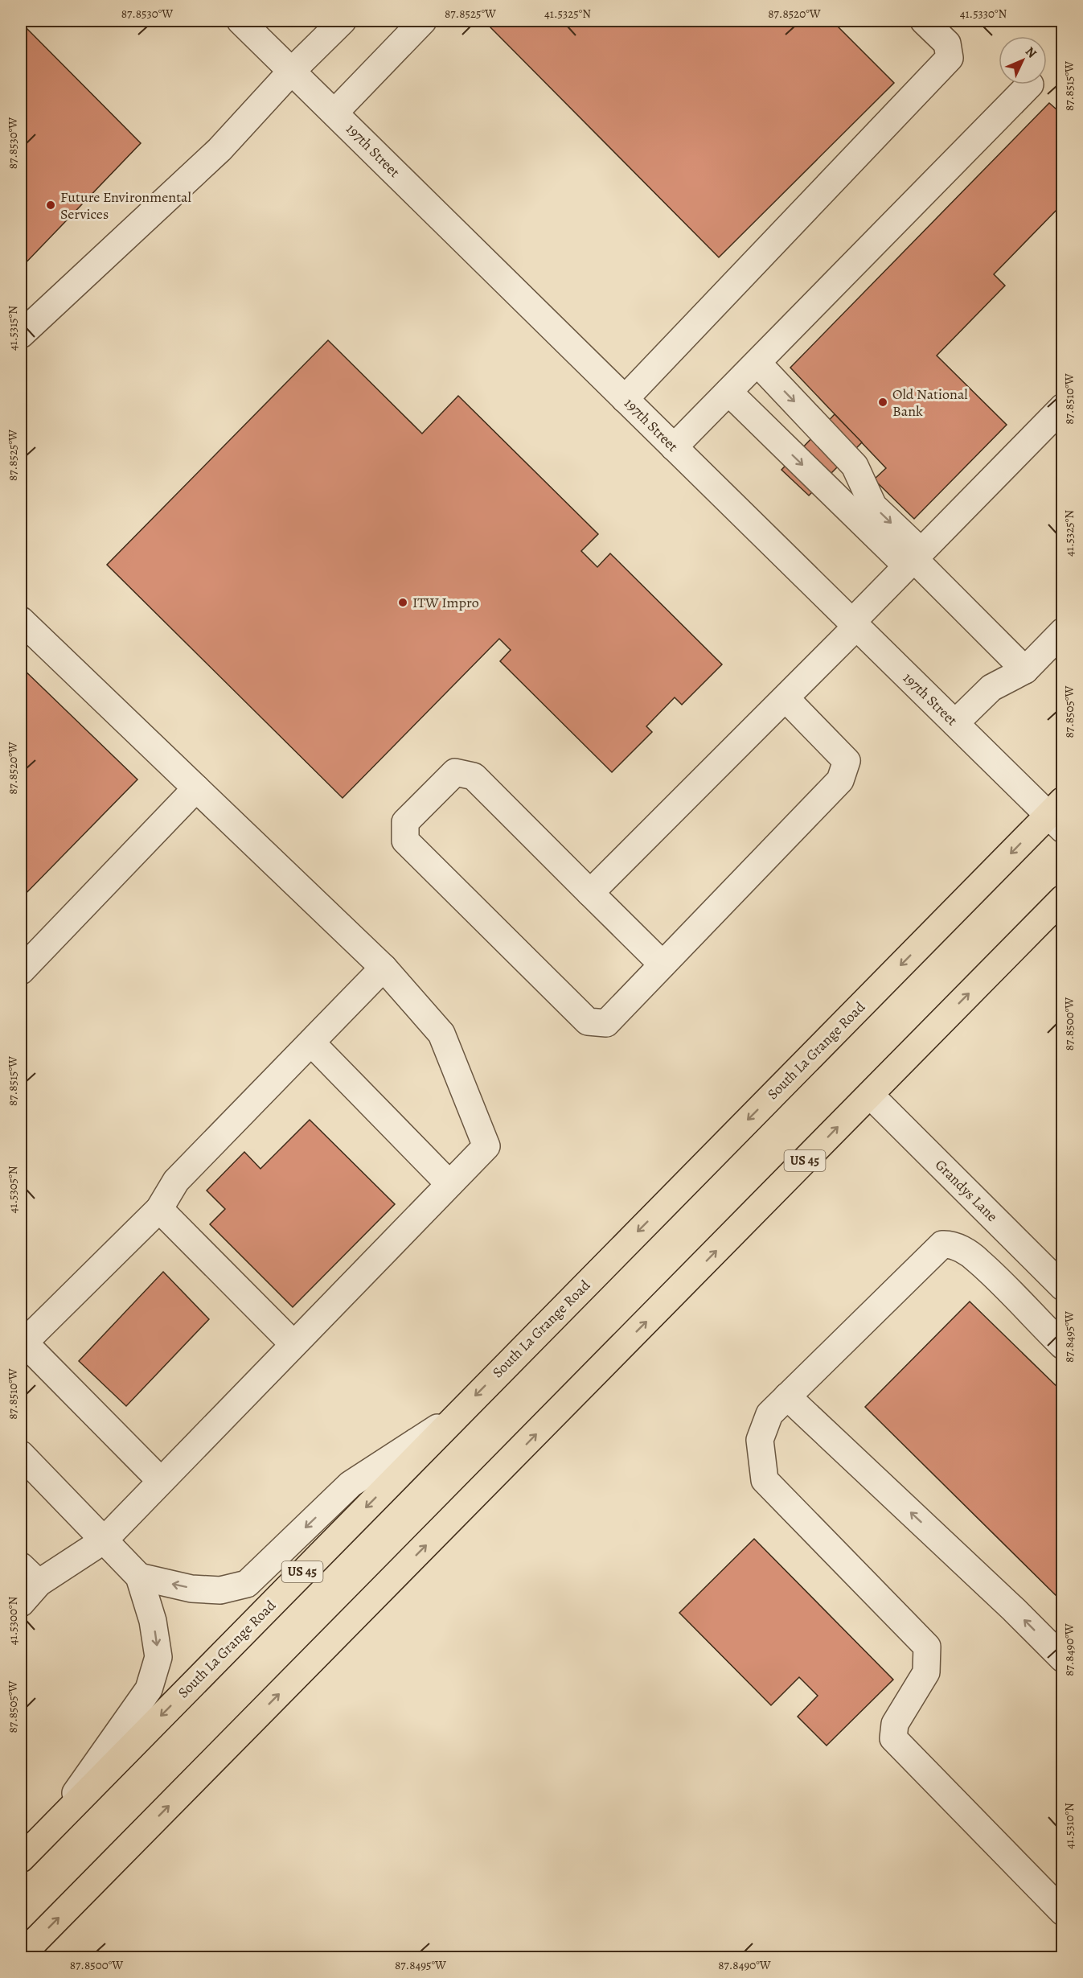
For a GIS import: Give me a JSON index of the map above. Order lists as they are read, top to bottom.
{
  "streets": {
    "main road": ["South La Grange Road", "US 45"],
    "street": ["197th Street", "Grandys Lane"]
  },
  "crossings": [
    ["197th Street", "South La Grange Road"],
    ["US 45", "Grandys Lane"]
  ],
  "places": ["Future Environmental Services", "Old National Bank", "ITW Impro"],
  "north": "top right",
  "coordinates": [
    "87.8530°W",
    "87.8525°W",
    "41.5325°N",
    "87.8520°W",
    "41.5330°N",
    "87.8515°W",
    "41.5315°N",
    "87.8510°W",
    "87.8505°W",
    "87.8500°W",
    "41.5305°N",
    "87.8495°W",
    "41.5300°N",
    "87.8490°W",
    "41.5310°N"
  ]
}
